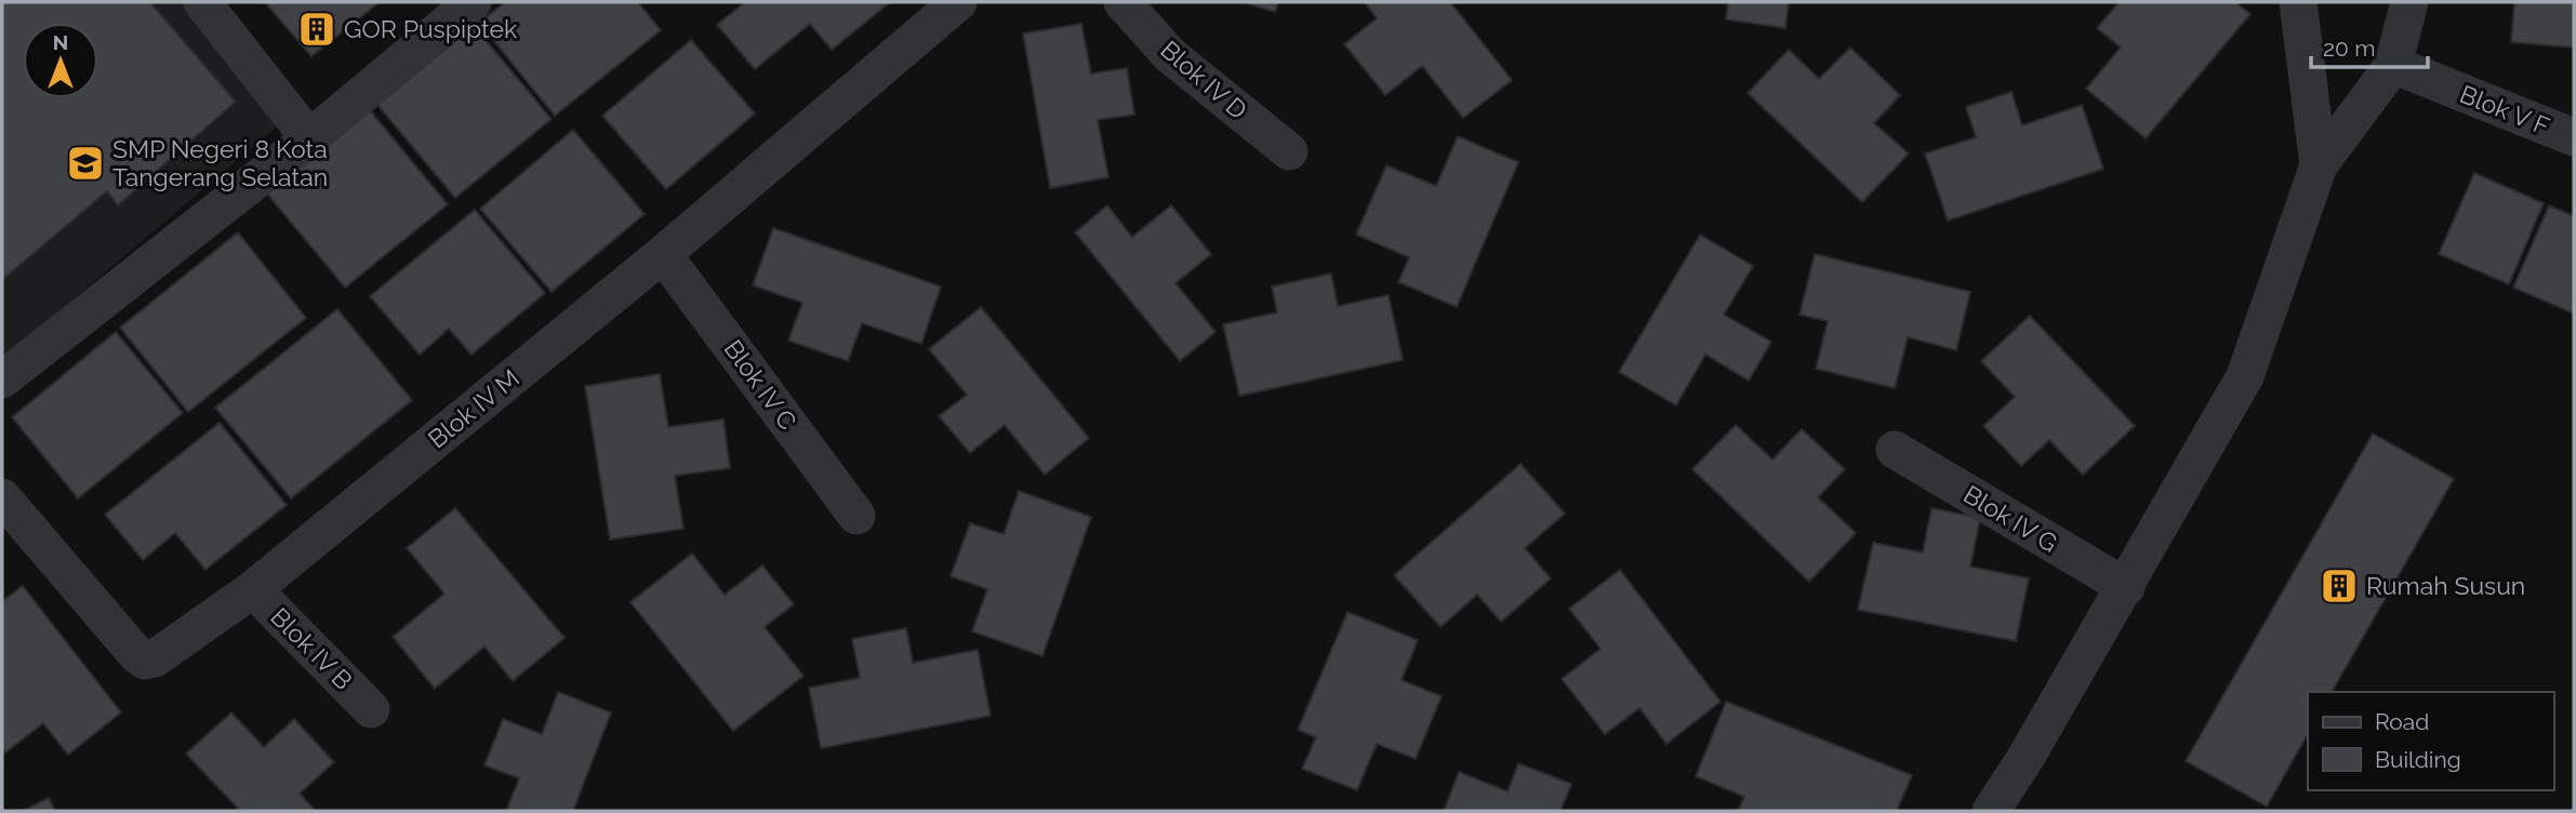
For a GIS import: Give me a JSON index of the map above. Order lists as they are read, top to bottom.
{
  "streets": {
    "street": [
      "Blok IV D",
      "Blok V F",
      "Blok IV C",
      "Blok IV M",
      "Blok IV G",
      "Blok IV B"
    ]
  },
  "crossings": [
    ["Blok IV C", "Blok IV M"],
    ["Blok IV M", "Blok IV B"]
  ],
  "places": {
    "building": ["GOR Puspiptek", "Rumah Susun"],
    "school or university": ["SMP Negeri 8 Kota Tangerang Selatan"]
  },
  "legend": ["Road", "Building"],
  "scale_bar": "20 m",
  "north": "top"
}
